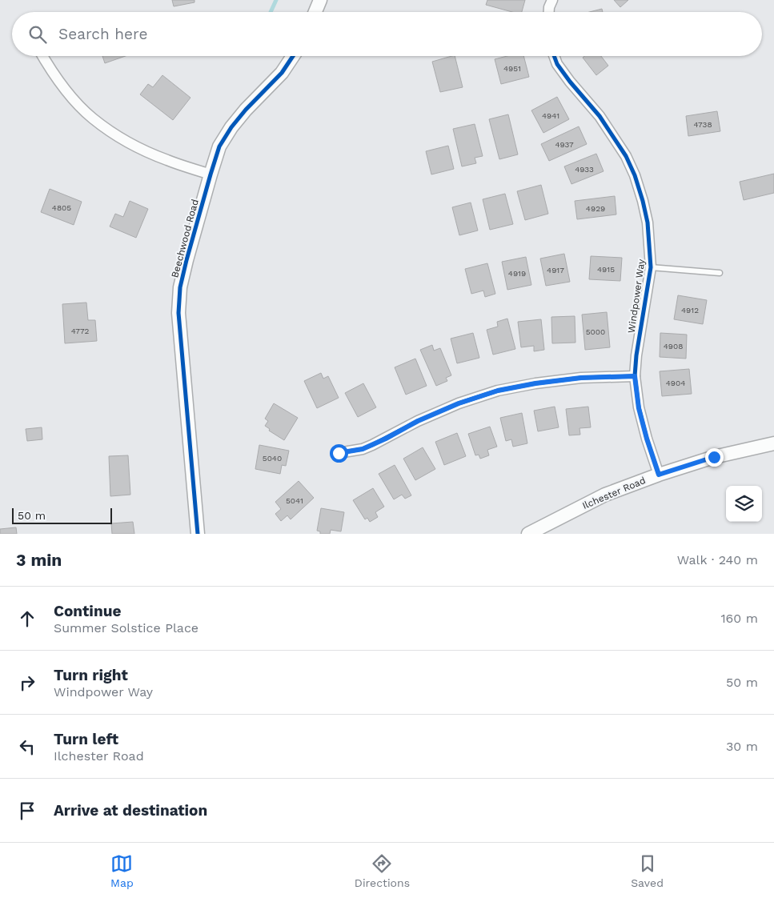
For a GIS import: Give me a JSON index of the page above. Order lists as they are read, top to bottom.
{
  "streets": {
    "street": ["Beechwood Road", "Windpower Way", "Ilchester Road"]
  },
  "crossings": [
    ["Windpower Way", "Ilchester Road"]
  ],
  "house_numbers": [
    "4951",
    "4941",
    "4738",
    "4937",
    "4933",
    "4805",
    "4929",
    "4915",
    "4917",
    "4919",
    "4912",
    "4772",
    "5000",
    "4908",
    "4904",
    "5040",
    "5041"
  ],
  "scale_bar": "50 m",
  "page": {
    "search": "Search here",
    "scale": "50 m",
    "heading": ["3 min", "Walk · 240 m"],
    "list": [
      ["Continue", "Summer Solstice Place", "160 m"],
      ["Turn right", "Windpower Way", "50 m"],
      ["Turn left", "Ilchester Road", "30 m"],
      "Arrive at destination"
    ],
    "nav": ["Map", "Directions", "Saved"]
  }
}
